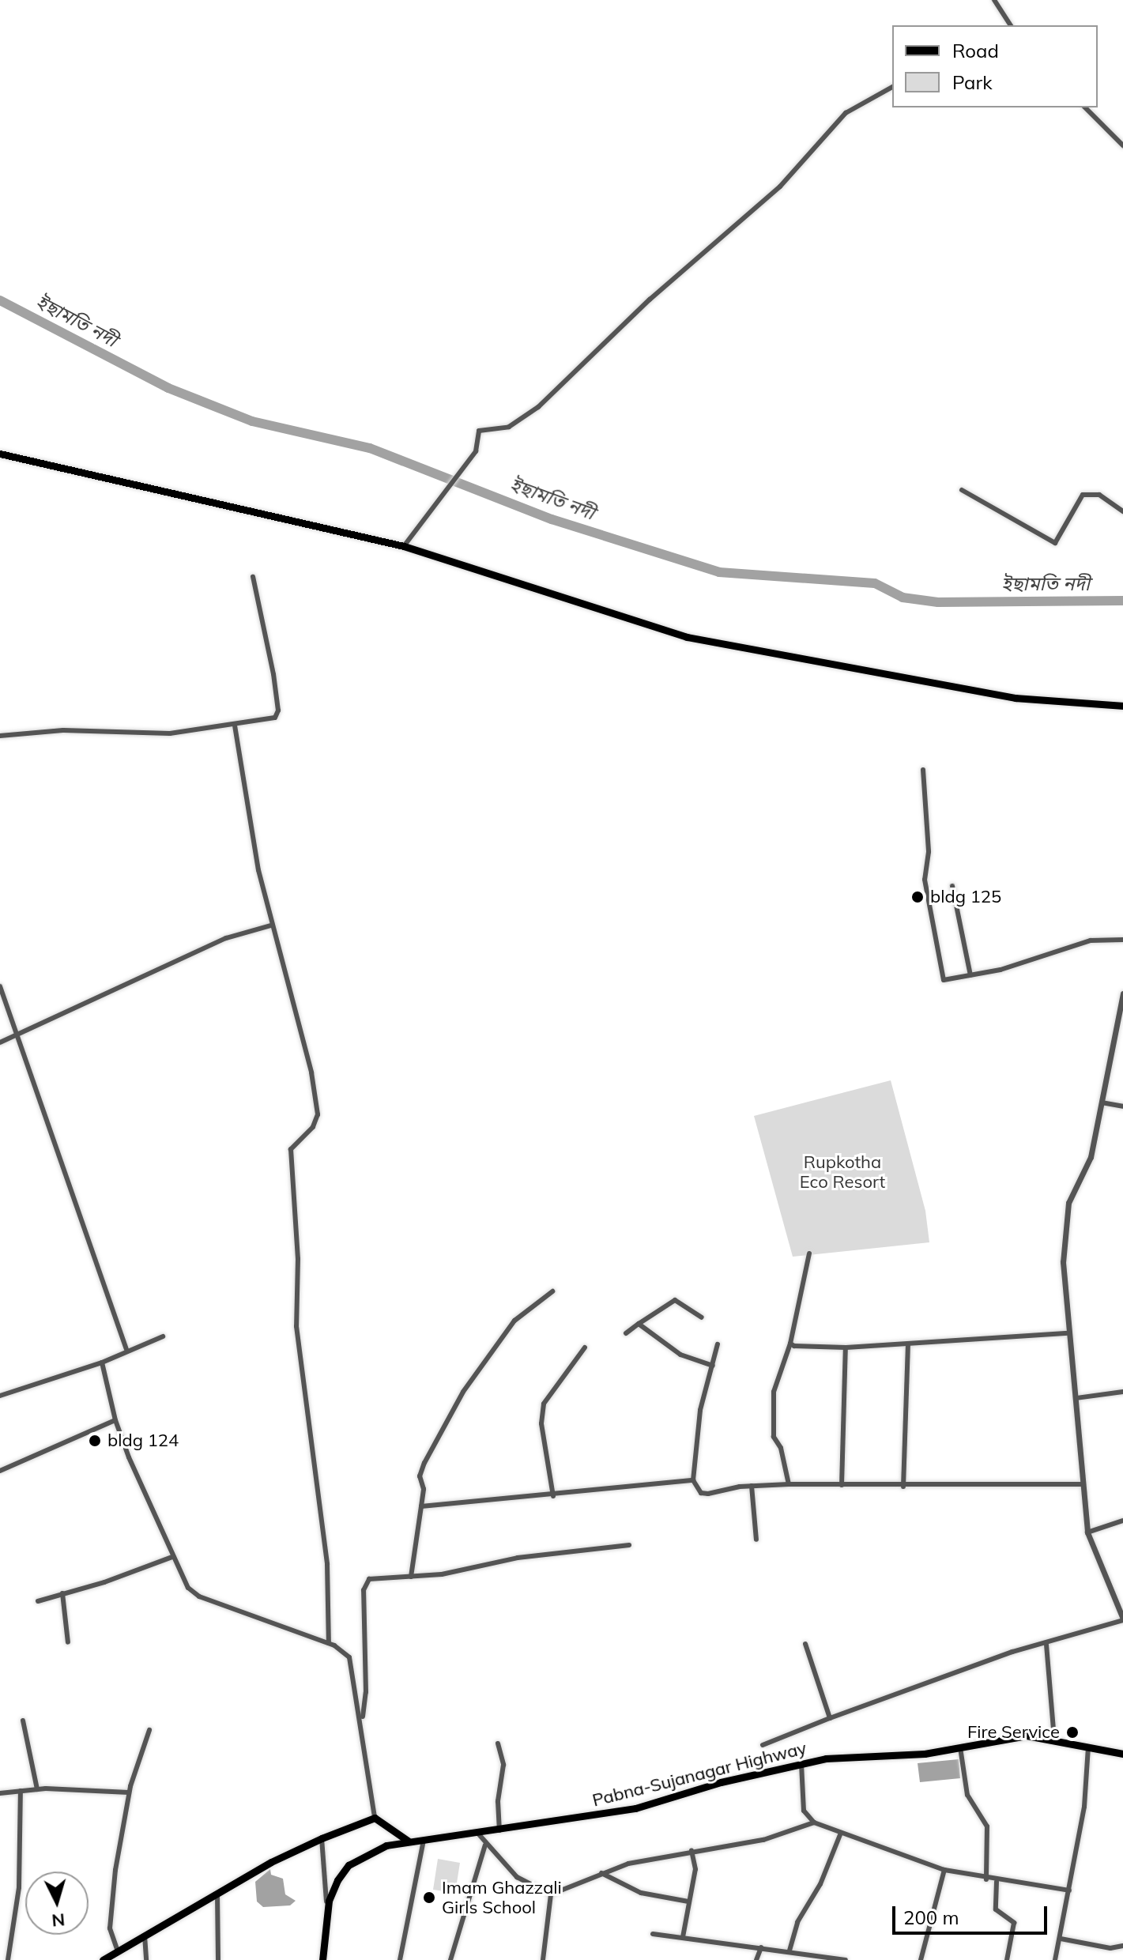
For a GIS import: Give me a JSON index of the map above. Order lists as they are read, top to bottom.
{
  "streets": {
    "main road": ["Pabna-Sujanagar Highway"]
  },
  "water": ["ইছামতি নদী"],
  "parks": ["Rupkotha Eco Resort"],
  "places": [
    "bldg 125",
    "bldg 124",
    "Fire Service",
    "Imam Ghazzali Girls School"
  ],
  "legend": ["Road", "Park"],
  "scale_bar": "200 m",
  "north": "bottom"
}
